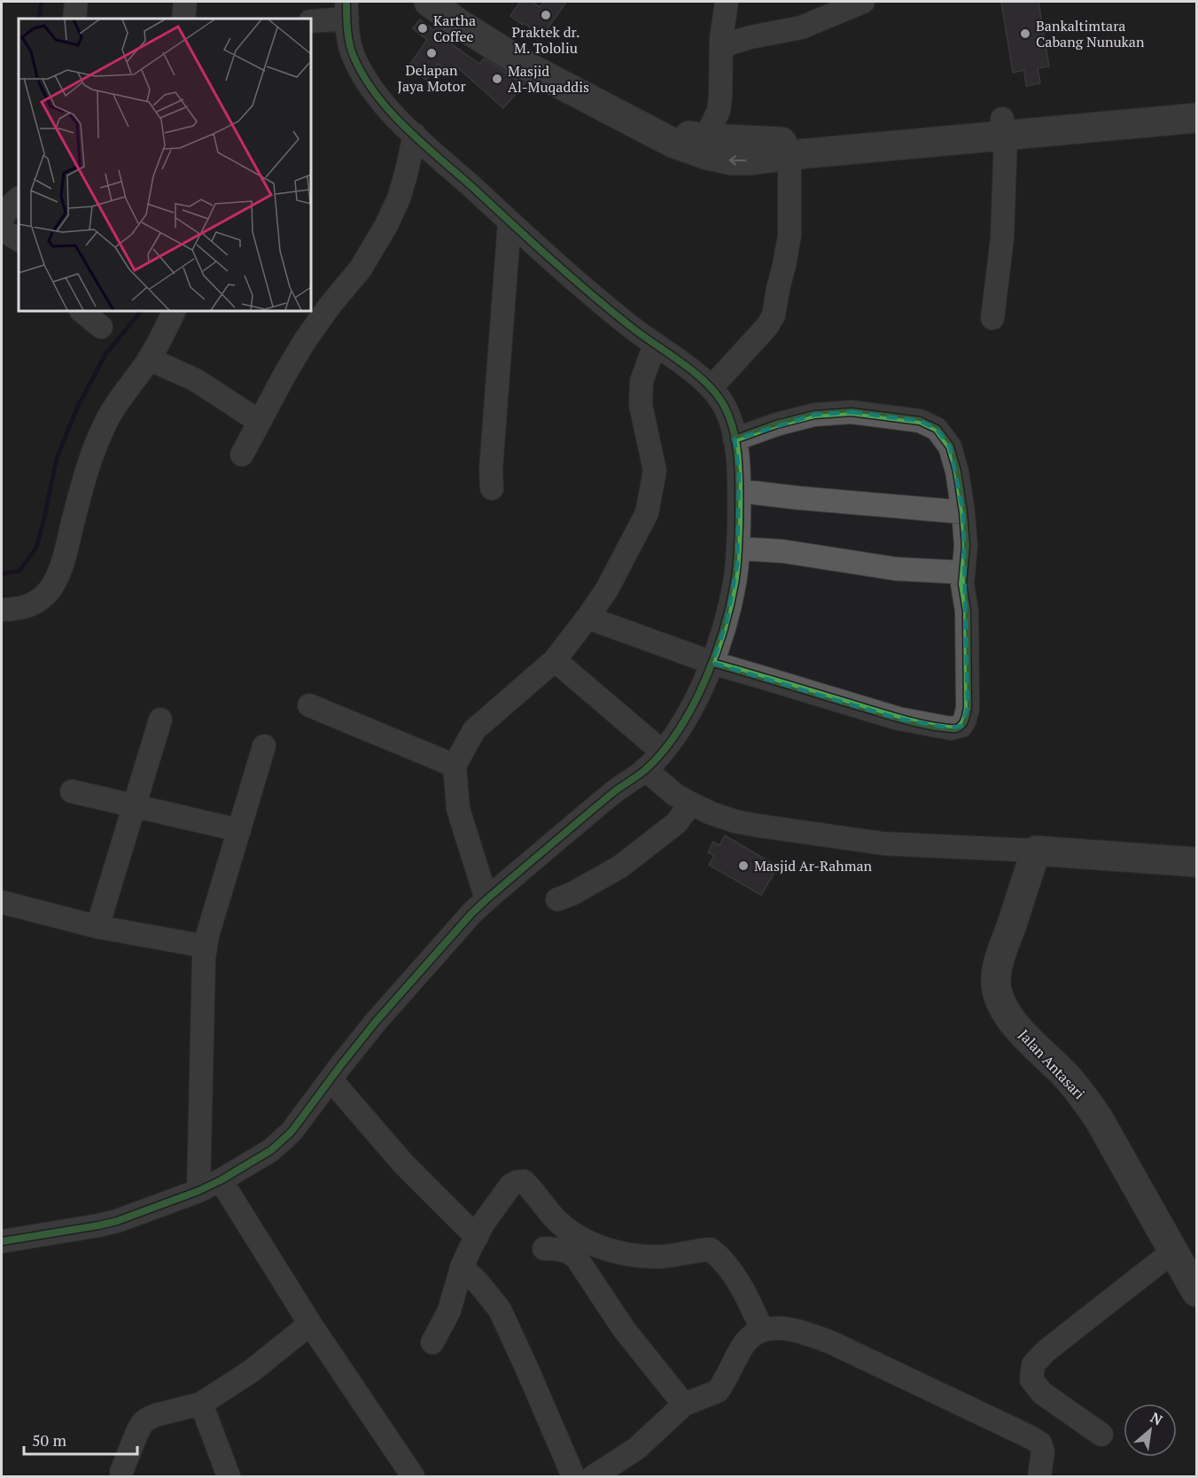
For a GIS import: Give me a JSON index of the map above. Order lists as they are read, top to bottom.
{
  "streets": {
    "main road": ["Jalan Antasari"]
  },
  "places": [
    "Praktek dr. M. Tololiu",
    "Kartha Coffee",
    "Bankaltimtara Cabang Nunukan",
    "Delapan Jaya Motor",
    "Masjid Al-Muqaddis",
    "Masjid Ar-Rahman"
  ],
  "scale_bar": "50 m",
  "north": "top right"
}
